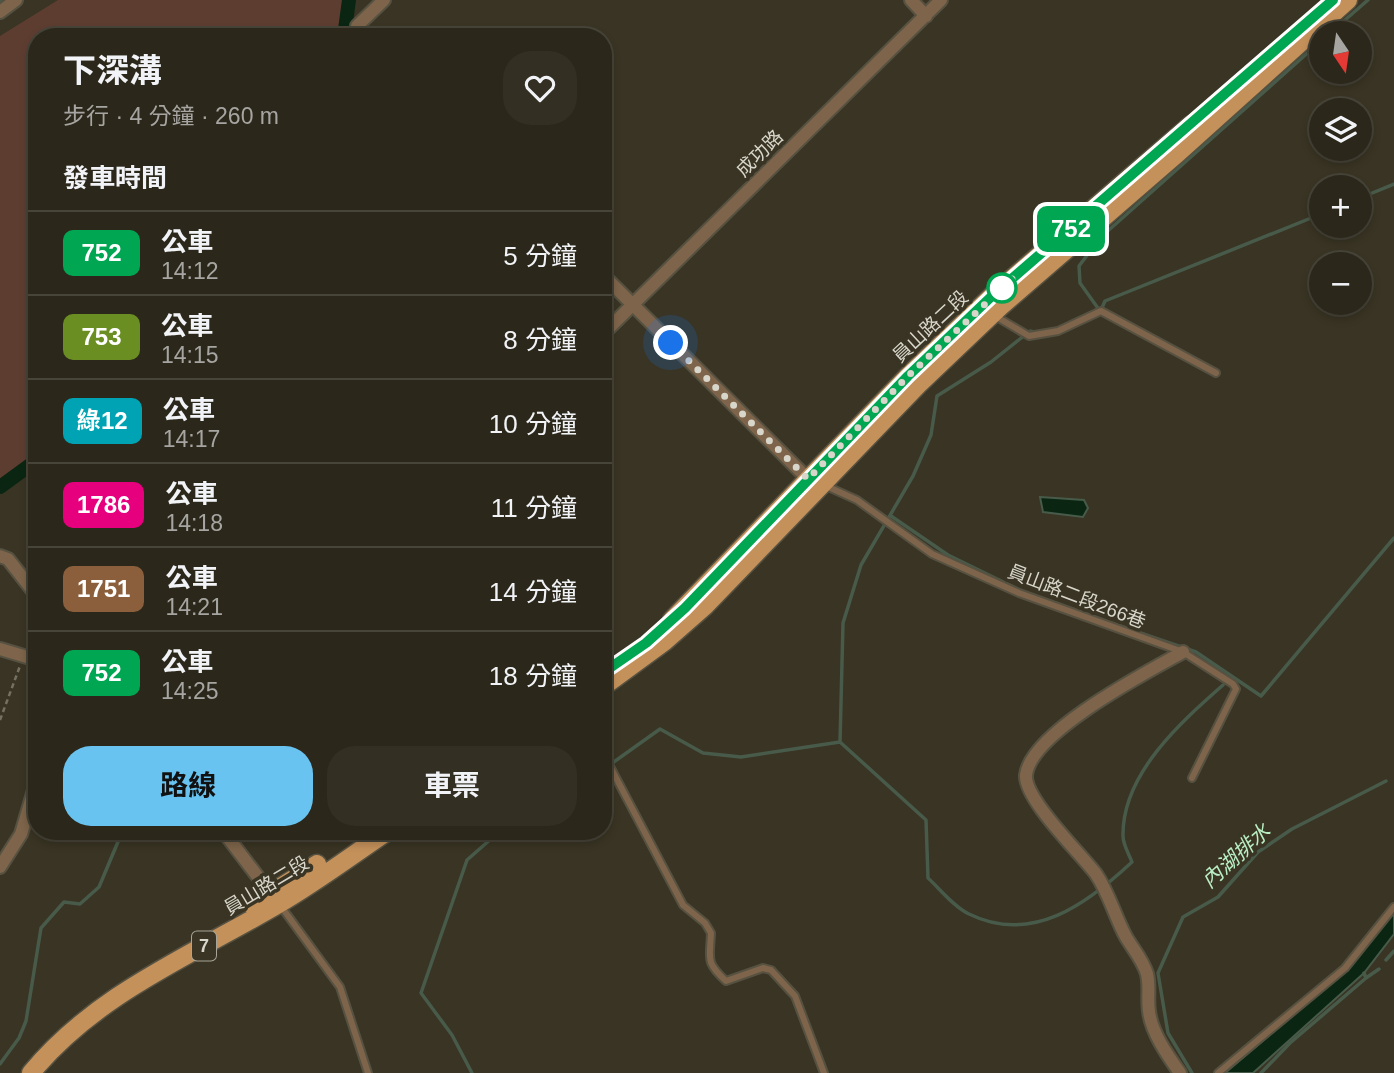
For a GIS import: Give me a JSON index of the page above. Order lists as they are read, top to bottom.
{
  "streets": {
    "main road": ["員山路二段", "7"],
    "street": ["成功路"],
    "lane": ["員山路二段266巷"]
  },
  "crossings": [
    ["員山路二段", "員山路二段266巷"]
  ],
  "water": ["內湖排水"],
  "lines": ["bus line 752"],
  "north": "bottom",
  "page": {
    "on_map": "752",
    "map_buttons": ["+", "−"],
    "heading": [
      ["下深溝", "步行 · 4 分鐘 · 260 m"],
      "發車時間"
    ],
    "list": [
      {
        "mark": "752",
        "name": "公車",
        "note": "14:12",
        "value": "5 分鐘"
      },
      {
        "mark": "753",
        "name": "公車",
        "note": "14:15",
        "value": "8 分鐘"
      },
      {
        "mark": "綠12",
        "name": "公車",
        "note": "14:17",
        "value": "10 分鐘"
      },
      {
        "mark": "1786",
        "name": "公車",
        "note": "14:18",
        "value": "11 分鐘"
      },
      {
        "mark": "1751",
        "name": "公車",
        "note": "14:21",
        "value": "14 分鐘"
      },
      {
        "mark": "752",
        "name": "公車",
        "note": "14:25",
        "value": "18 分鐘"
      }
    ],
    "buttons": ["路線", "車票"]
  }
}
